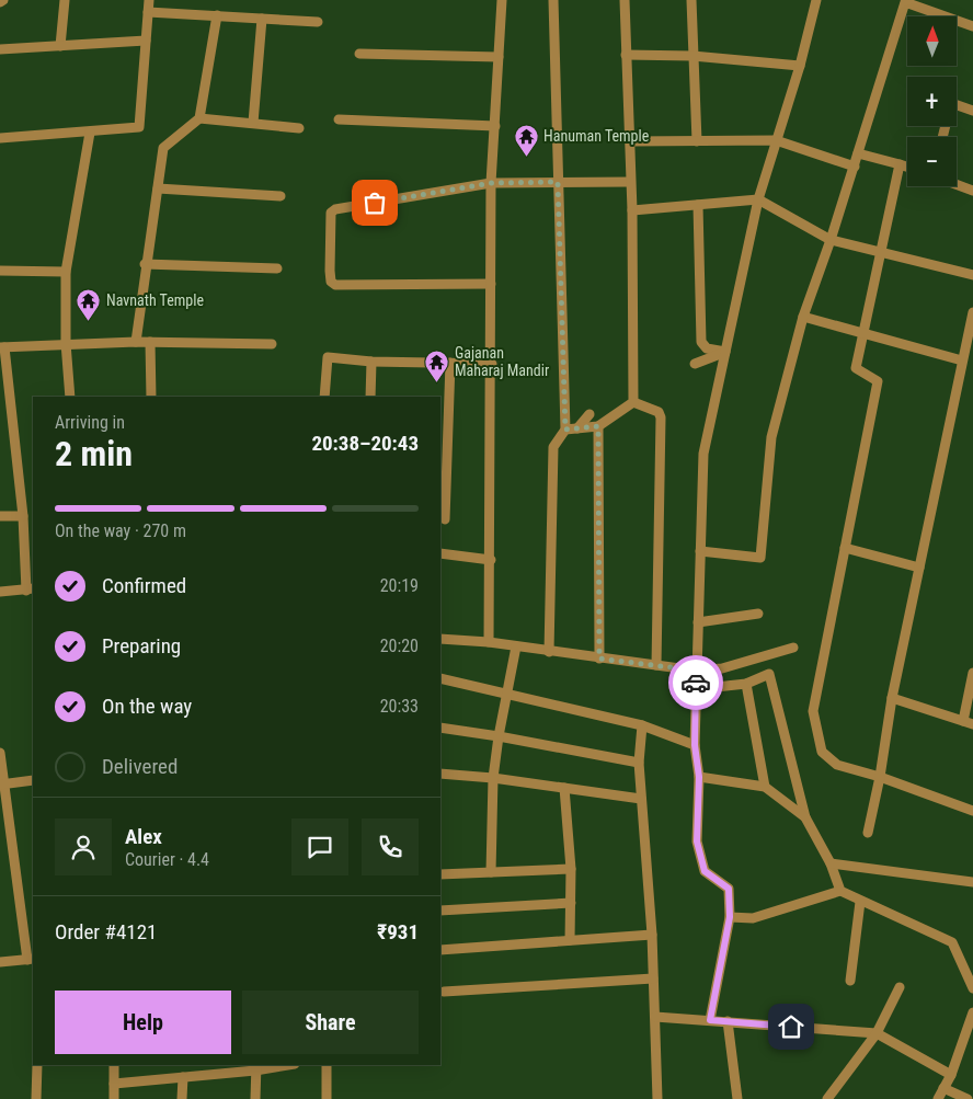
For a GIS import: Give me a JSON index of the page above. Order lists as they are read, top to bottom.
{
  "places": {
    "temple": ["Hanuman Temple", "Navnath Temple", "Gajanan Maharaj Mandir"]
  },
  "north": "top",
  "page": {
    "map_buttons": ["+", "−"],
    "heading": ["2 min", "Arriving in", "20:38–20:43"],
    "panel": [
      "Alex",
      "Courier · 4.4",
      "Order #4121",
      "₹931"
    ],
    "bar": "On the way · 270 m",
    "list": [
      ["Confirmed", "20:19"],
      ["Preparing", "20:20"],
      ["On the way", "20:33"],
      "Delivered"
    ],
    "buttons": ["Help", "Share"]
  }
}
